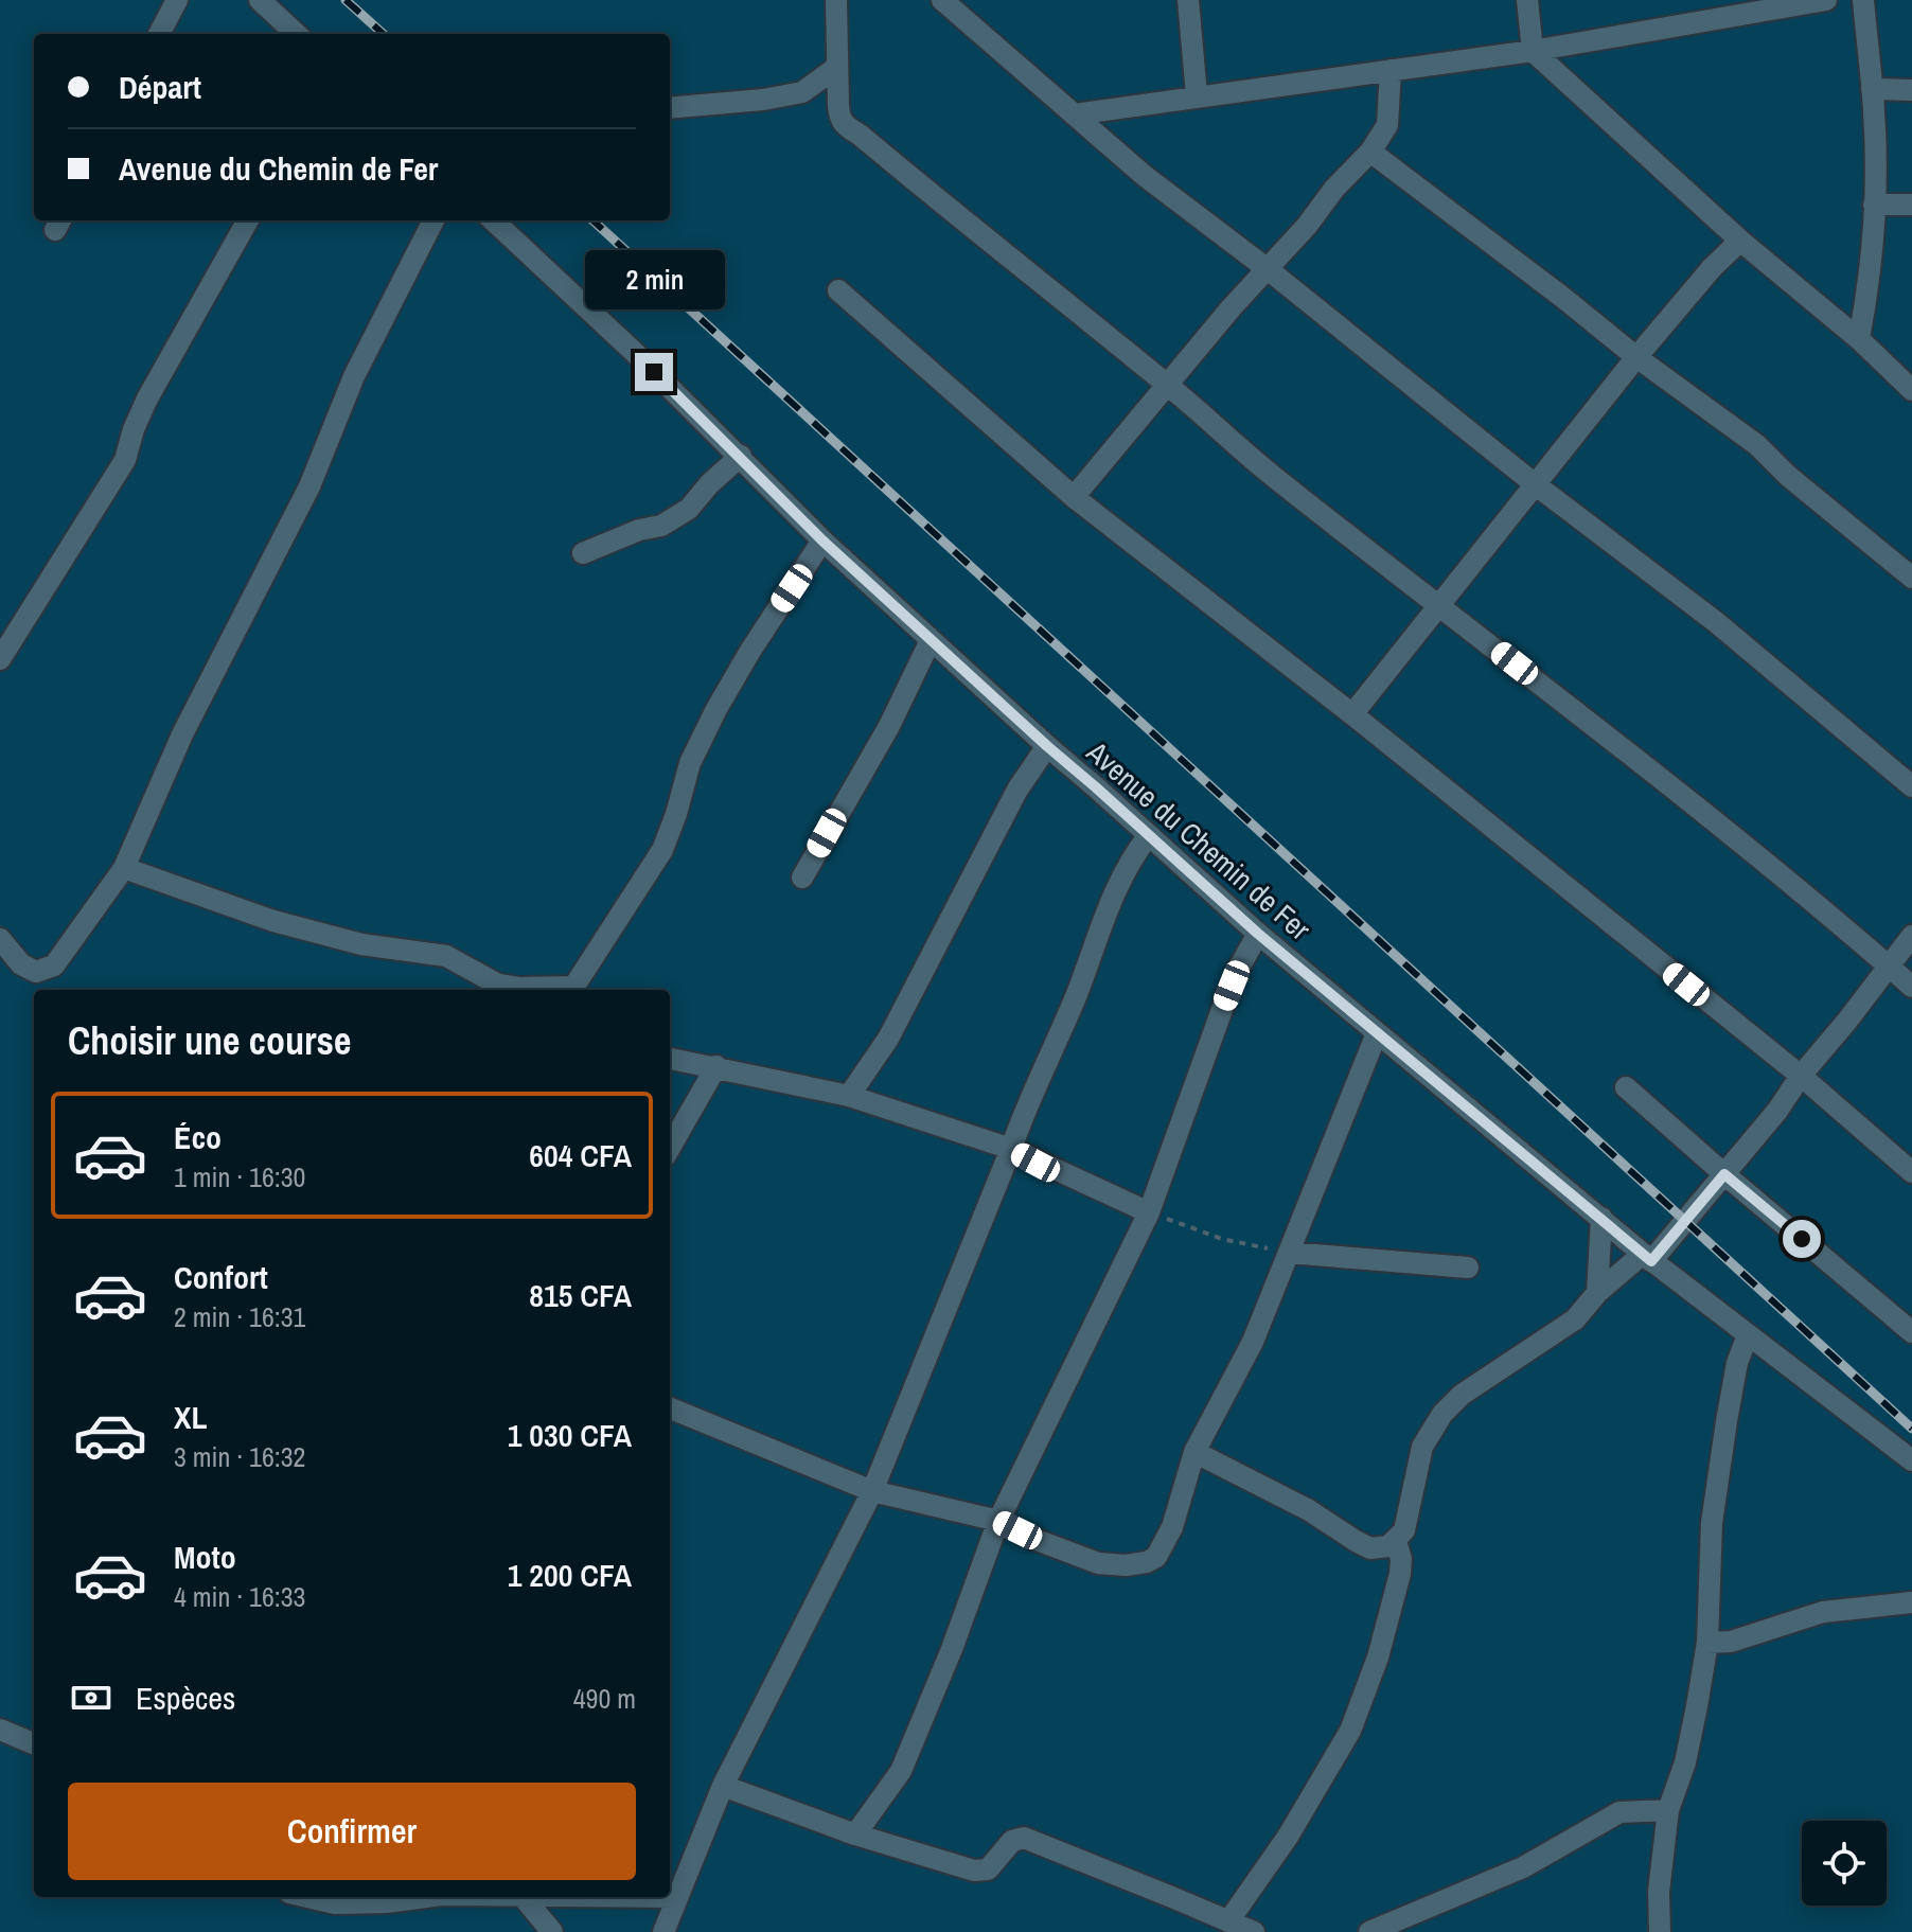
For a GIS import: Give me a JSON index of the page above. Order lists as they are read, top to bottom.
{
  "streets": {
    "street": ["Avenue du Chemin de Fer"]
  },
  "page": {
    "banner": ["Départ", "Avenue du Chemin de Fer"],
    "bubble": "2 min",
    "heading": "Choisir une course",
    "list": [
      {
        "name": "Éco",
        "note": "1 min · 16:30",
        "value": "604 CFA"
      },
      {
        "name": "Confort",
        "note": "2 min · 16:31",
        "value": "815 CFA"
      },
      {
        "name": "XL",
        "note": "3 min · 16:32",
        "value": "1 030 CFA"
      },
      {
        "name": "Moto",
        "note": "4 min · 16:33",
        "value": "1 200 CFA"
      }
    ],
    "pay": ["Espèces", "490 m"],
    "buttons": "Confirmer"
  }
}
